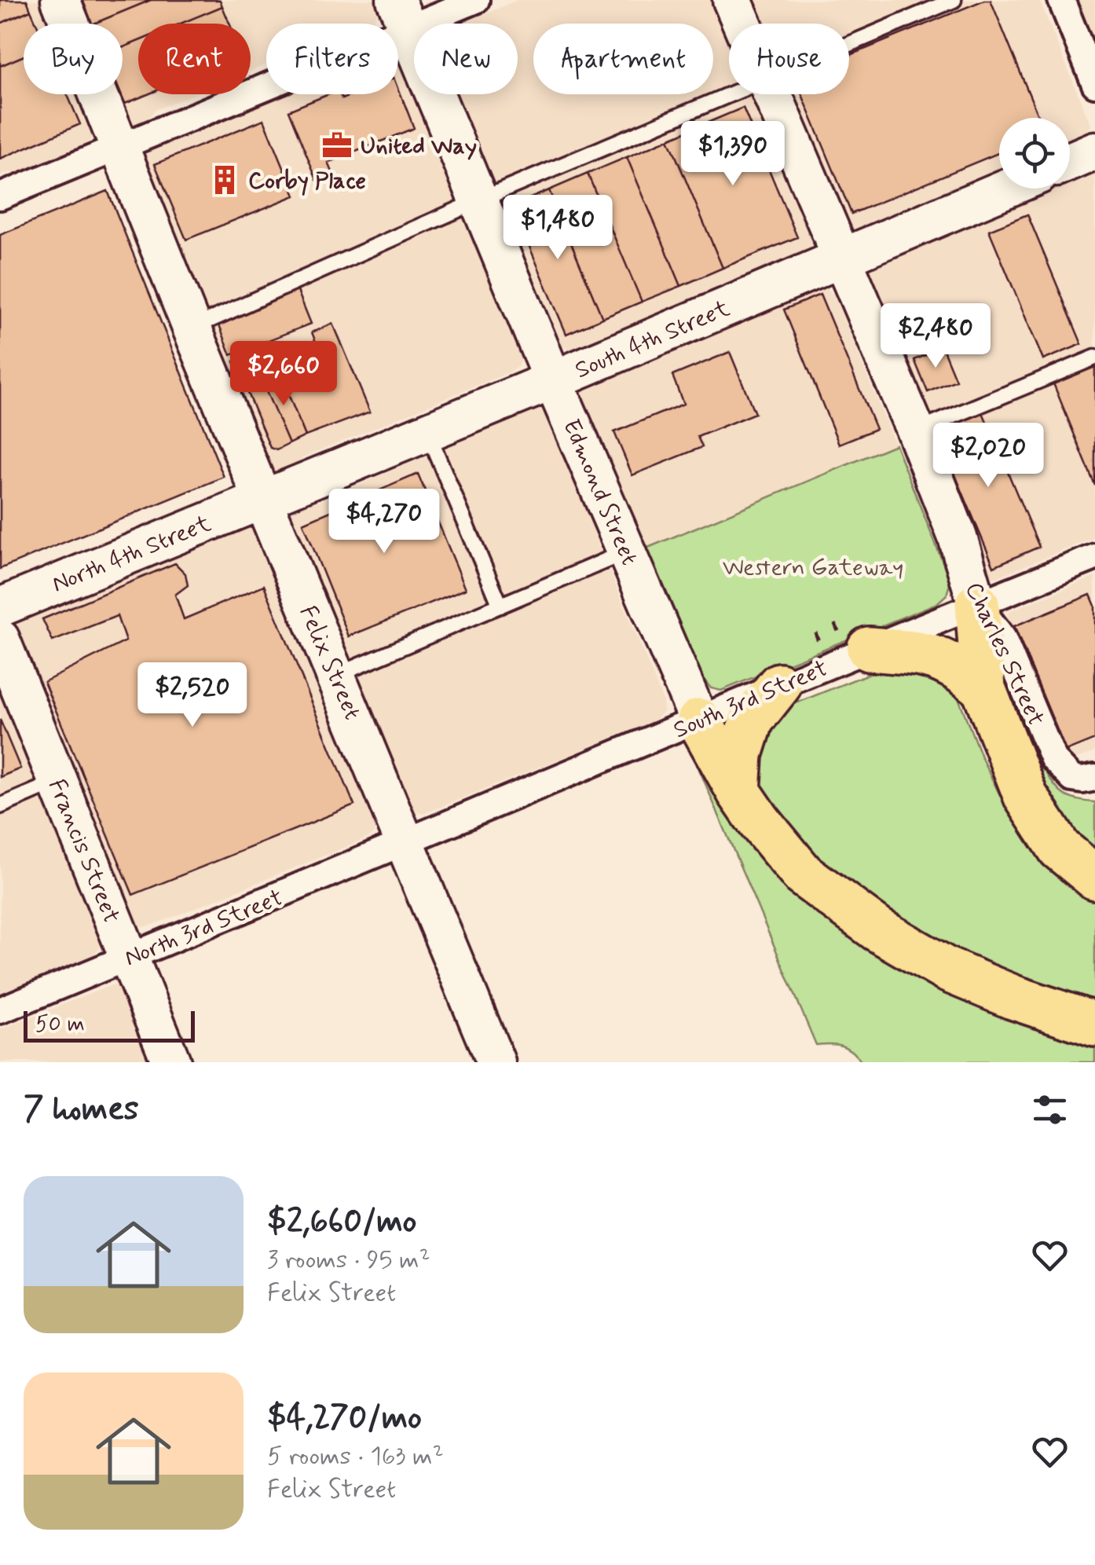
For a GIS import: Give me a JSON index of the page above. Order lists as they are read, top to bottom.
{
  "streets": {
    "main road": [
      "South 4th Street",
      "Edmond Street",
      "North 4th Street",
      "Charles Street",
      "Felix Street",
      "Francis Street"
    ],
    "street": ["South 3rd Street", "North 3rd Street"]
  },
  "crossings": [
    ["South 4th Street", "Edmond Street"],
    ["South 4th Street", "North 4th Street"],
    ["South 4th Street", "Charles Street"],
    ["South 4th Street", "Felix Street"],
    ["Edmond Street", "South 3rd Street"],
    ["North 4th Street", "Felix Street"],
    ["Charles Street", "South 3rd Street"],
    ["Felix Street", "South 3rd Street"],
    ["Felix Street", "North 3rd Street"],
    ["South 3rd Street", "North 3rd Street"],
    ["Francis Street", "North 3rd Street"]
  ],
  "parks": ["Western Gateway"],
  "places": {
    "office": ["United Way"],
    "building": ["Corby Place"]
  },
  "scale_bar": "50 m",
  "page": {
    "chip": [
      "Buy",
      "Rent",
      "Filters",
      "New",
      "Apartment",
      "House"
    ],
    "price": [
      "$1,390",
      "$1,480",
      "$2,480",
      "$2,660",
      "$2,020",
      "$4,270",
      "$2,520"
    ],
    "scale": "50 m",
    "heading": "7 homes",
    "list": [
      {
        "name": "$2,660/mo",
        "note": "3 rooms · 95 m² · Felix Street"
      },
      {
        "name": "$4,270/mo",
        "note": "5 rooms · 163 m² · Felix Street"
      }
    ]
  }
}
